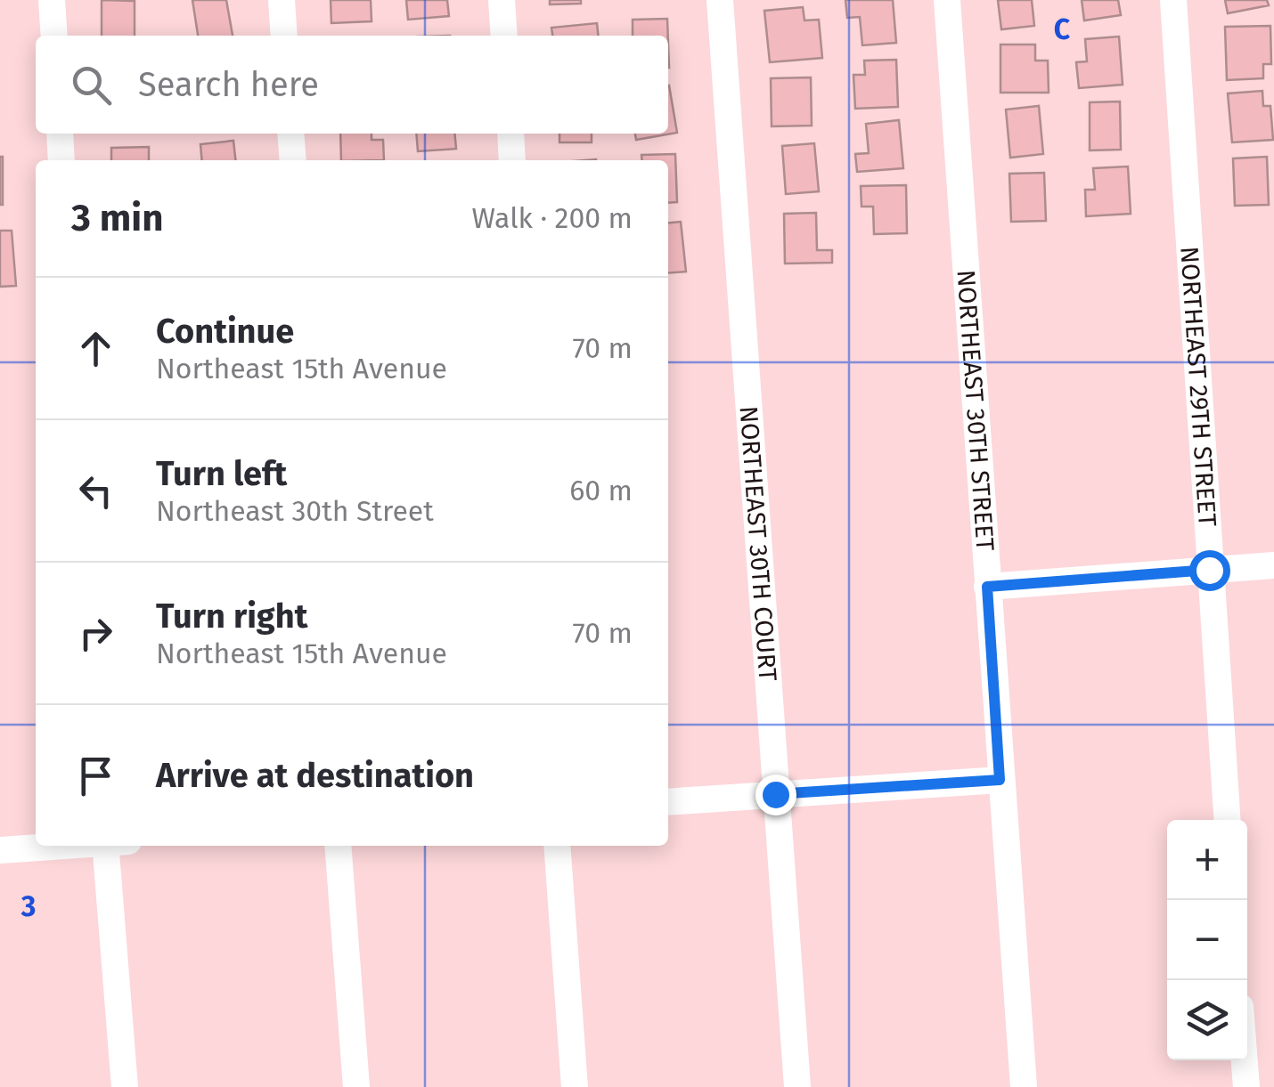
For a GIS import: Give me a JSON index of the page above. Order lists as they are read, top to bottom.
{
  "streets": {
    "street": ["NORTHEAST 29TH STREET", "NORTHEAST 30TH STREET", "NORTHEAST 30TH COURT"]
  },
  "page": {
    "search": "Search here",
    "heading": ["3 min", "Walk · 200 m"],
    "list": [
      ["Continue", "Northeast 15th Avenue", "70 m"],
      ["Turn left", "Northeast 30th Street", "60 m"],
      ["Turn right", "Northeast 15th Avenue", "70 m"],
      "Arrive at destination"
    ],
    "map_buttons": ["+", "−"]
  },
  "grid": {
    "columns": ["C"],
    "rows": ["3"]
  }
}
